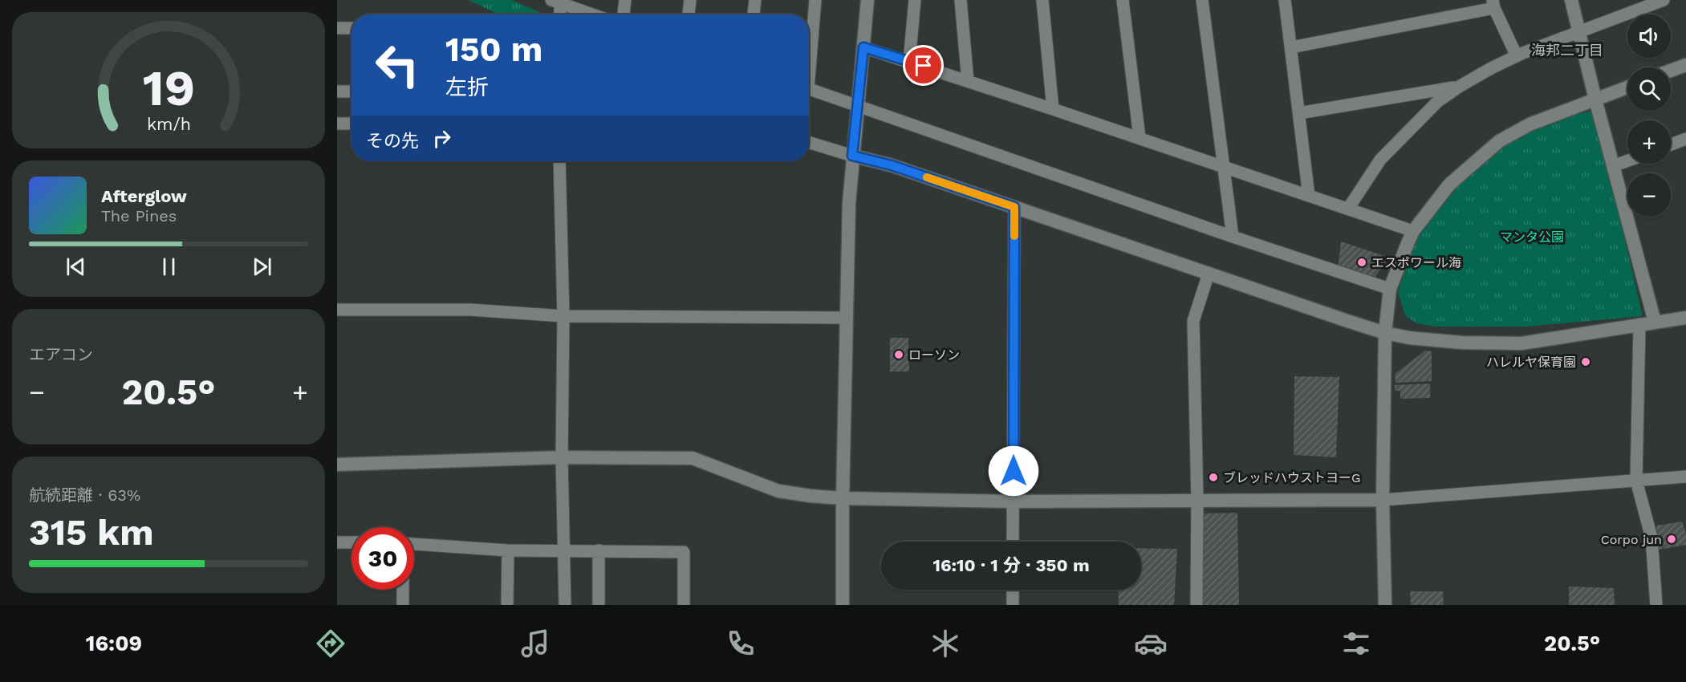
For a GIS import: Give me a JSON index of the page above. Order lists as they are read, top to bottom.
{
  "districts": ["海邦二丁目"],
  "parks": ["マンタ公園"],
  "places": [
    "エスポワール海",
    "ローソン",
    "ハレルヤ保育園",
    "ブレッドハウストヨーG",
    "Corpo jun"
  ],
  "page": {
    "map_buttons": ["+", "−"],
    "turn": ["150 m", "左折"],
    "then": "その先",
    "song": ["Afterglow", "The Pines"],
    "tile": [
      "エアコン",
      ["航続距離 · 63%", "315 km"]
    ],
    "heat": ["−", "20.5°", "+"],
    "limit": "30",
    "trip": "16:10 · 1 分 · 350 m",
    "tabs": ["16:09", "20.5°"],
    "gauge": ["19", "km/h"]
  }
}
